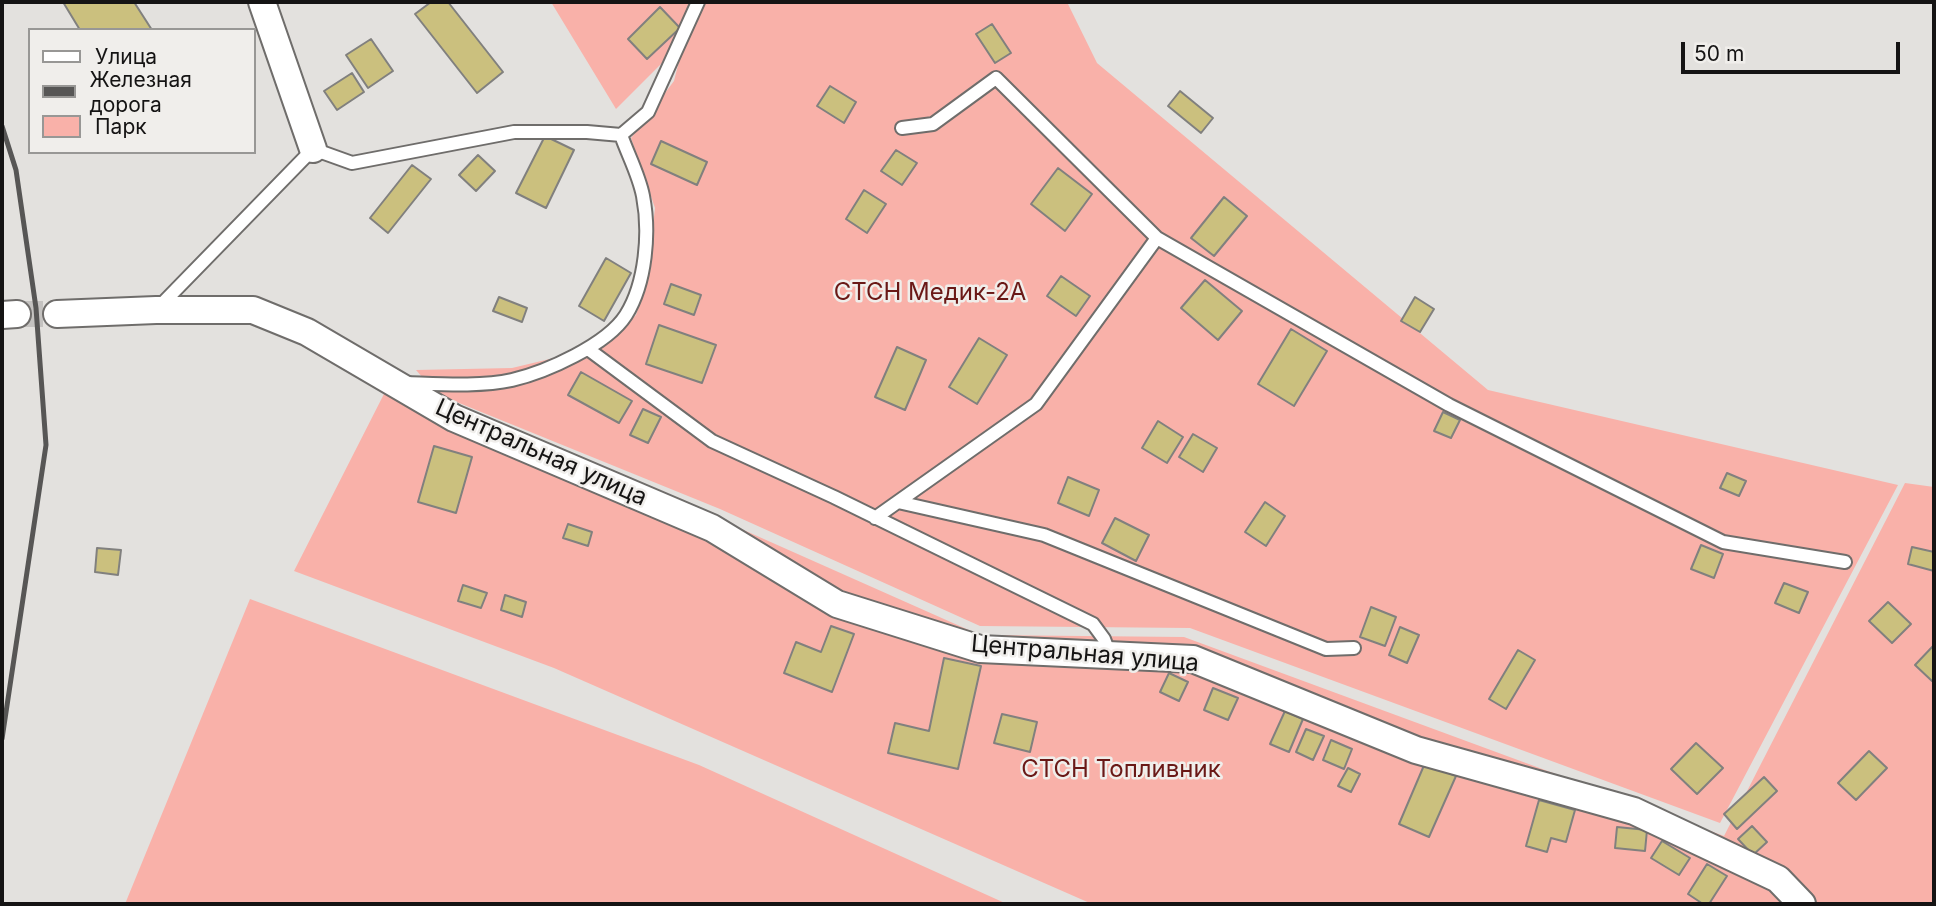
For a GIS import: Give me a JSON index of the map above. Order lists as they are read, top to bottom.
{
  "streets": {
    "street": ["Центральная улица"]
  },
  "parks": ["СТСН Медик-2А", "СТСН Топливник"],
  "legend": ["Улица", "Железная дорога", "Парк"],
  "scale_bar": "50 m"
}
